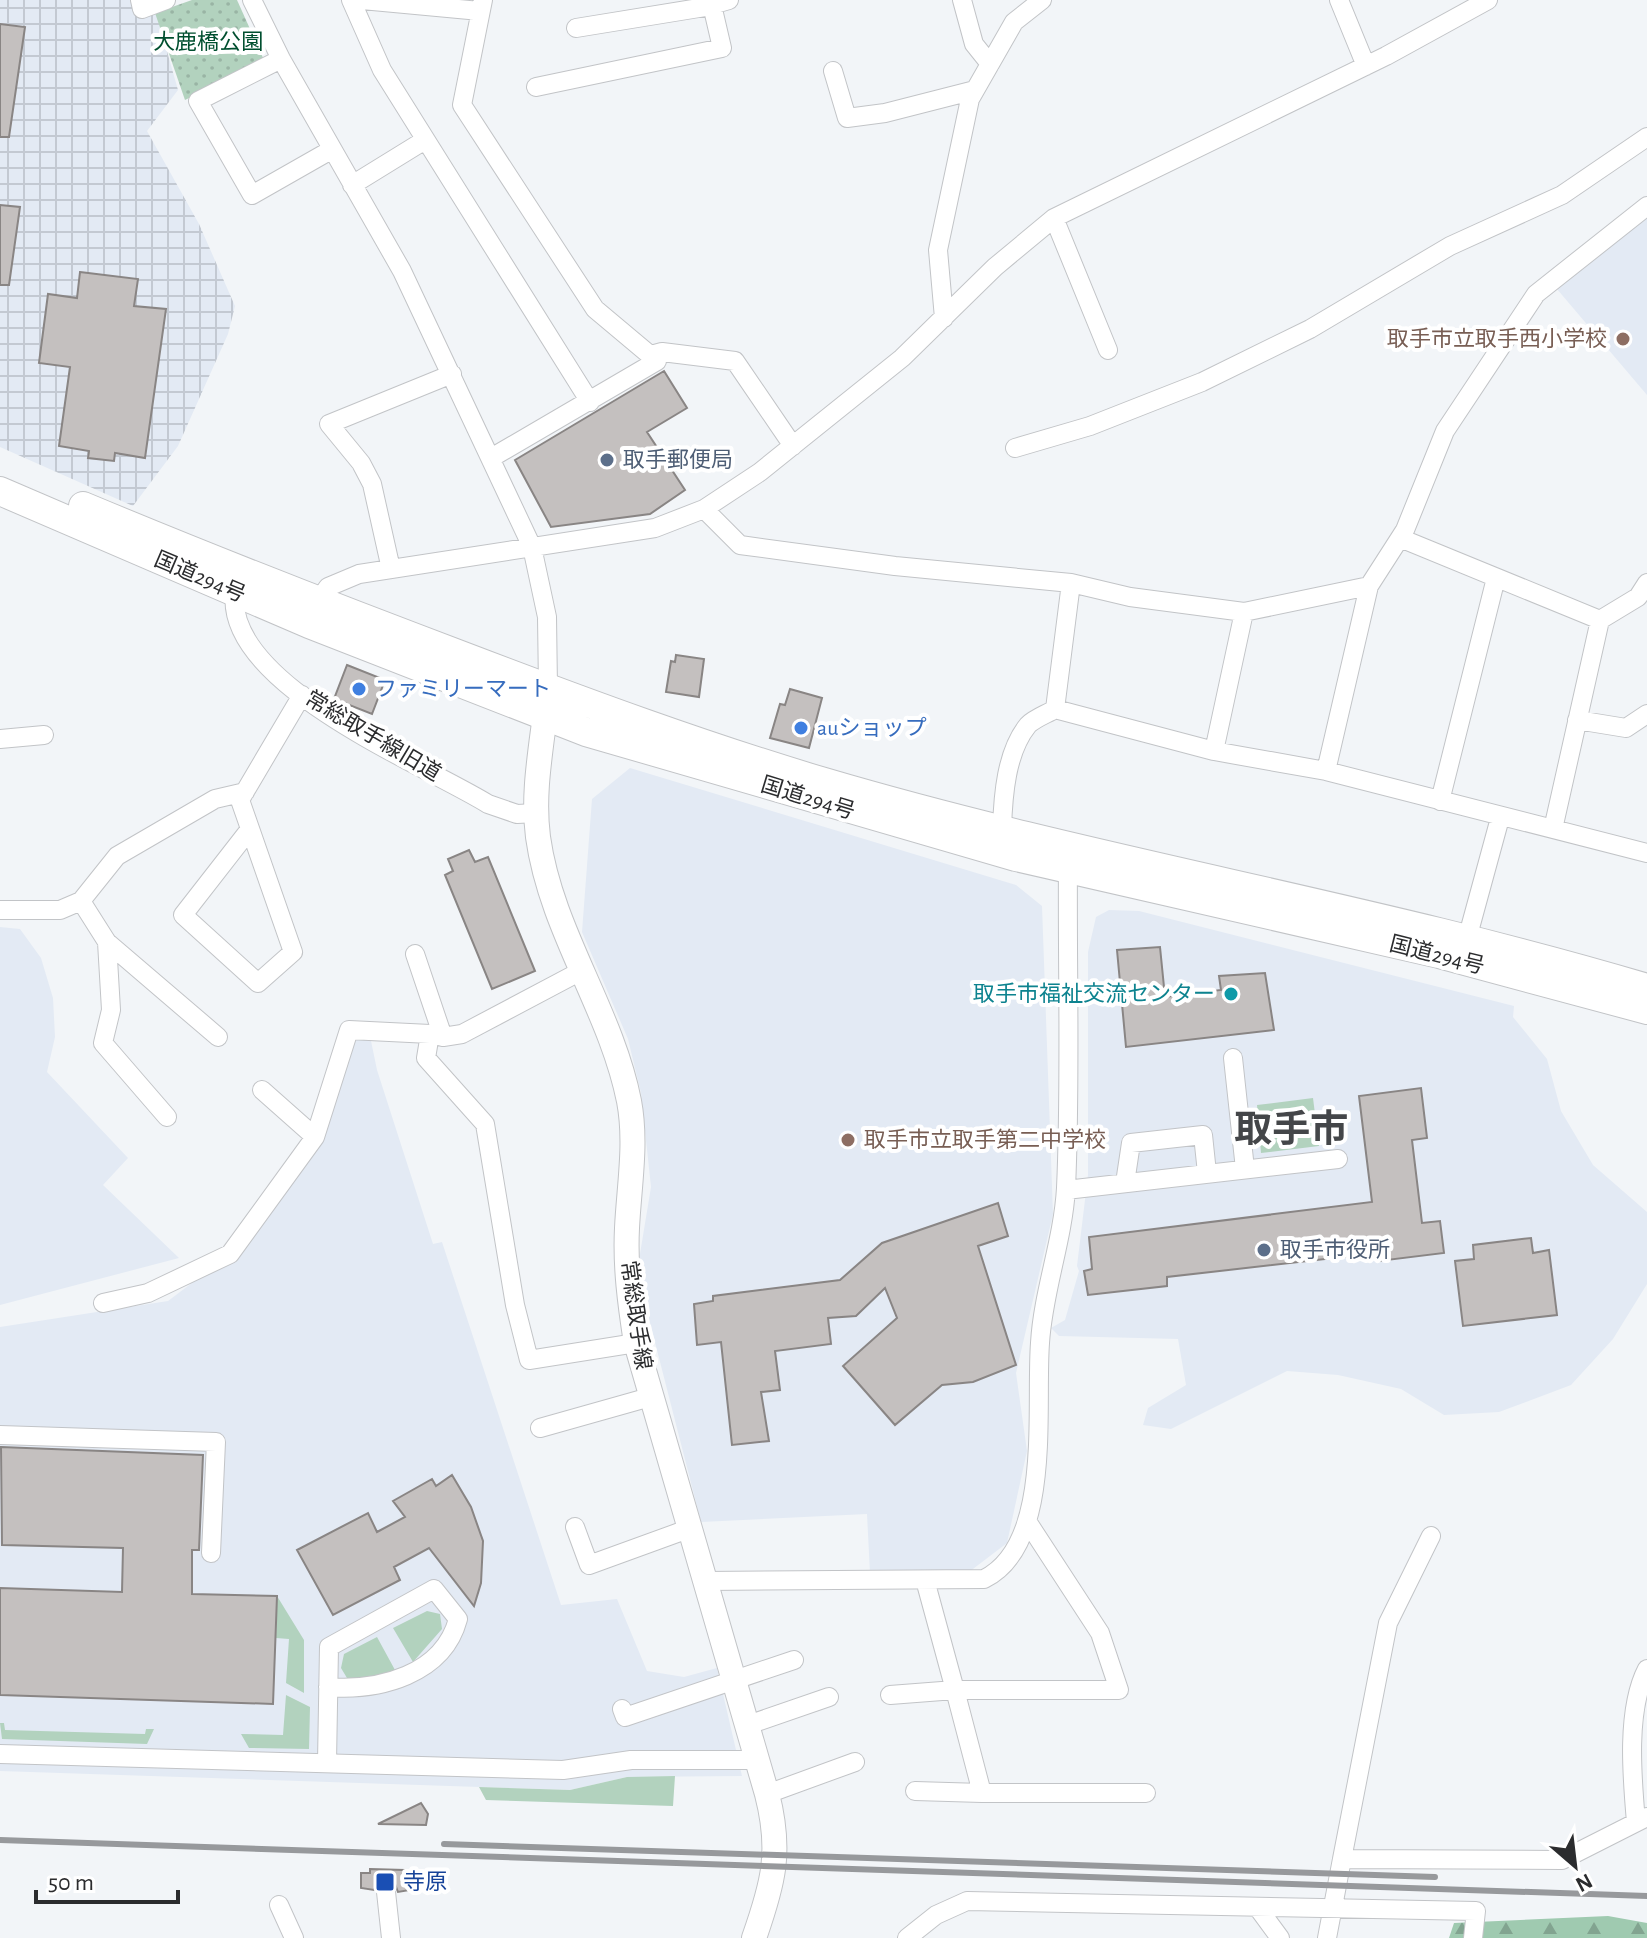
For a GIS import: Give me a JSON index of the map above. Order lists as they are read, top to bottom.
{
  "streets": {
    "highway": ["国道294号"],
    "main road": ["常総取手線"],
    "street": ["常総取手線旧道"]
  },
  "crossings": [
    ["国道294号", "常総取手線旧道"],
    ["国道294号", "常総取手線"],
    ["常総取手線旧道", "常総取手線"]
  ],
  "districts": ["取手市"],
  "parks": ["大鹿橋公園"],
  "places": {
    "other": [
      "取手市立取手西小学校",
      "取手郵便局",
      "ファミリーマート",
      "auショップ",
      "取手市福祉交流センター",
      "取手市立取手第二中学校",
      "取手市役所"
    ],
    "transit": ["寺原"]
  },
  "scale_bar": "50 m",
  "north": "bottom right"
}
